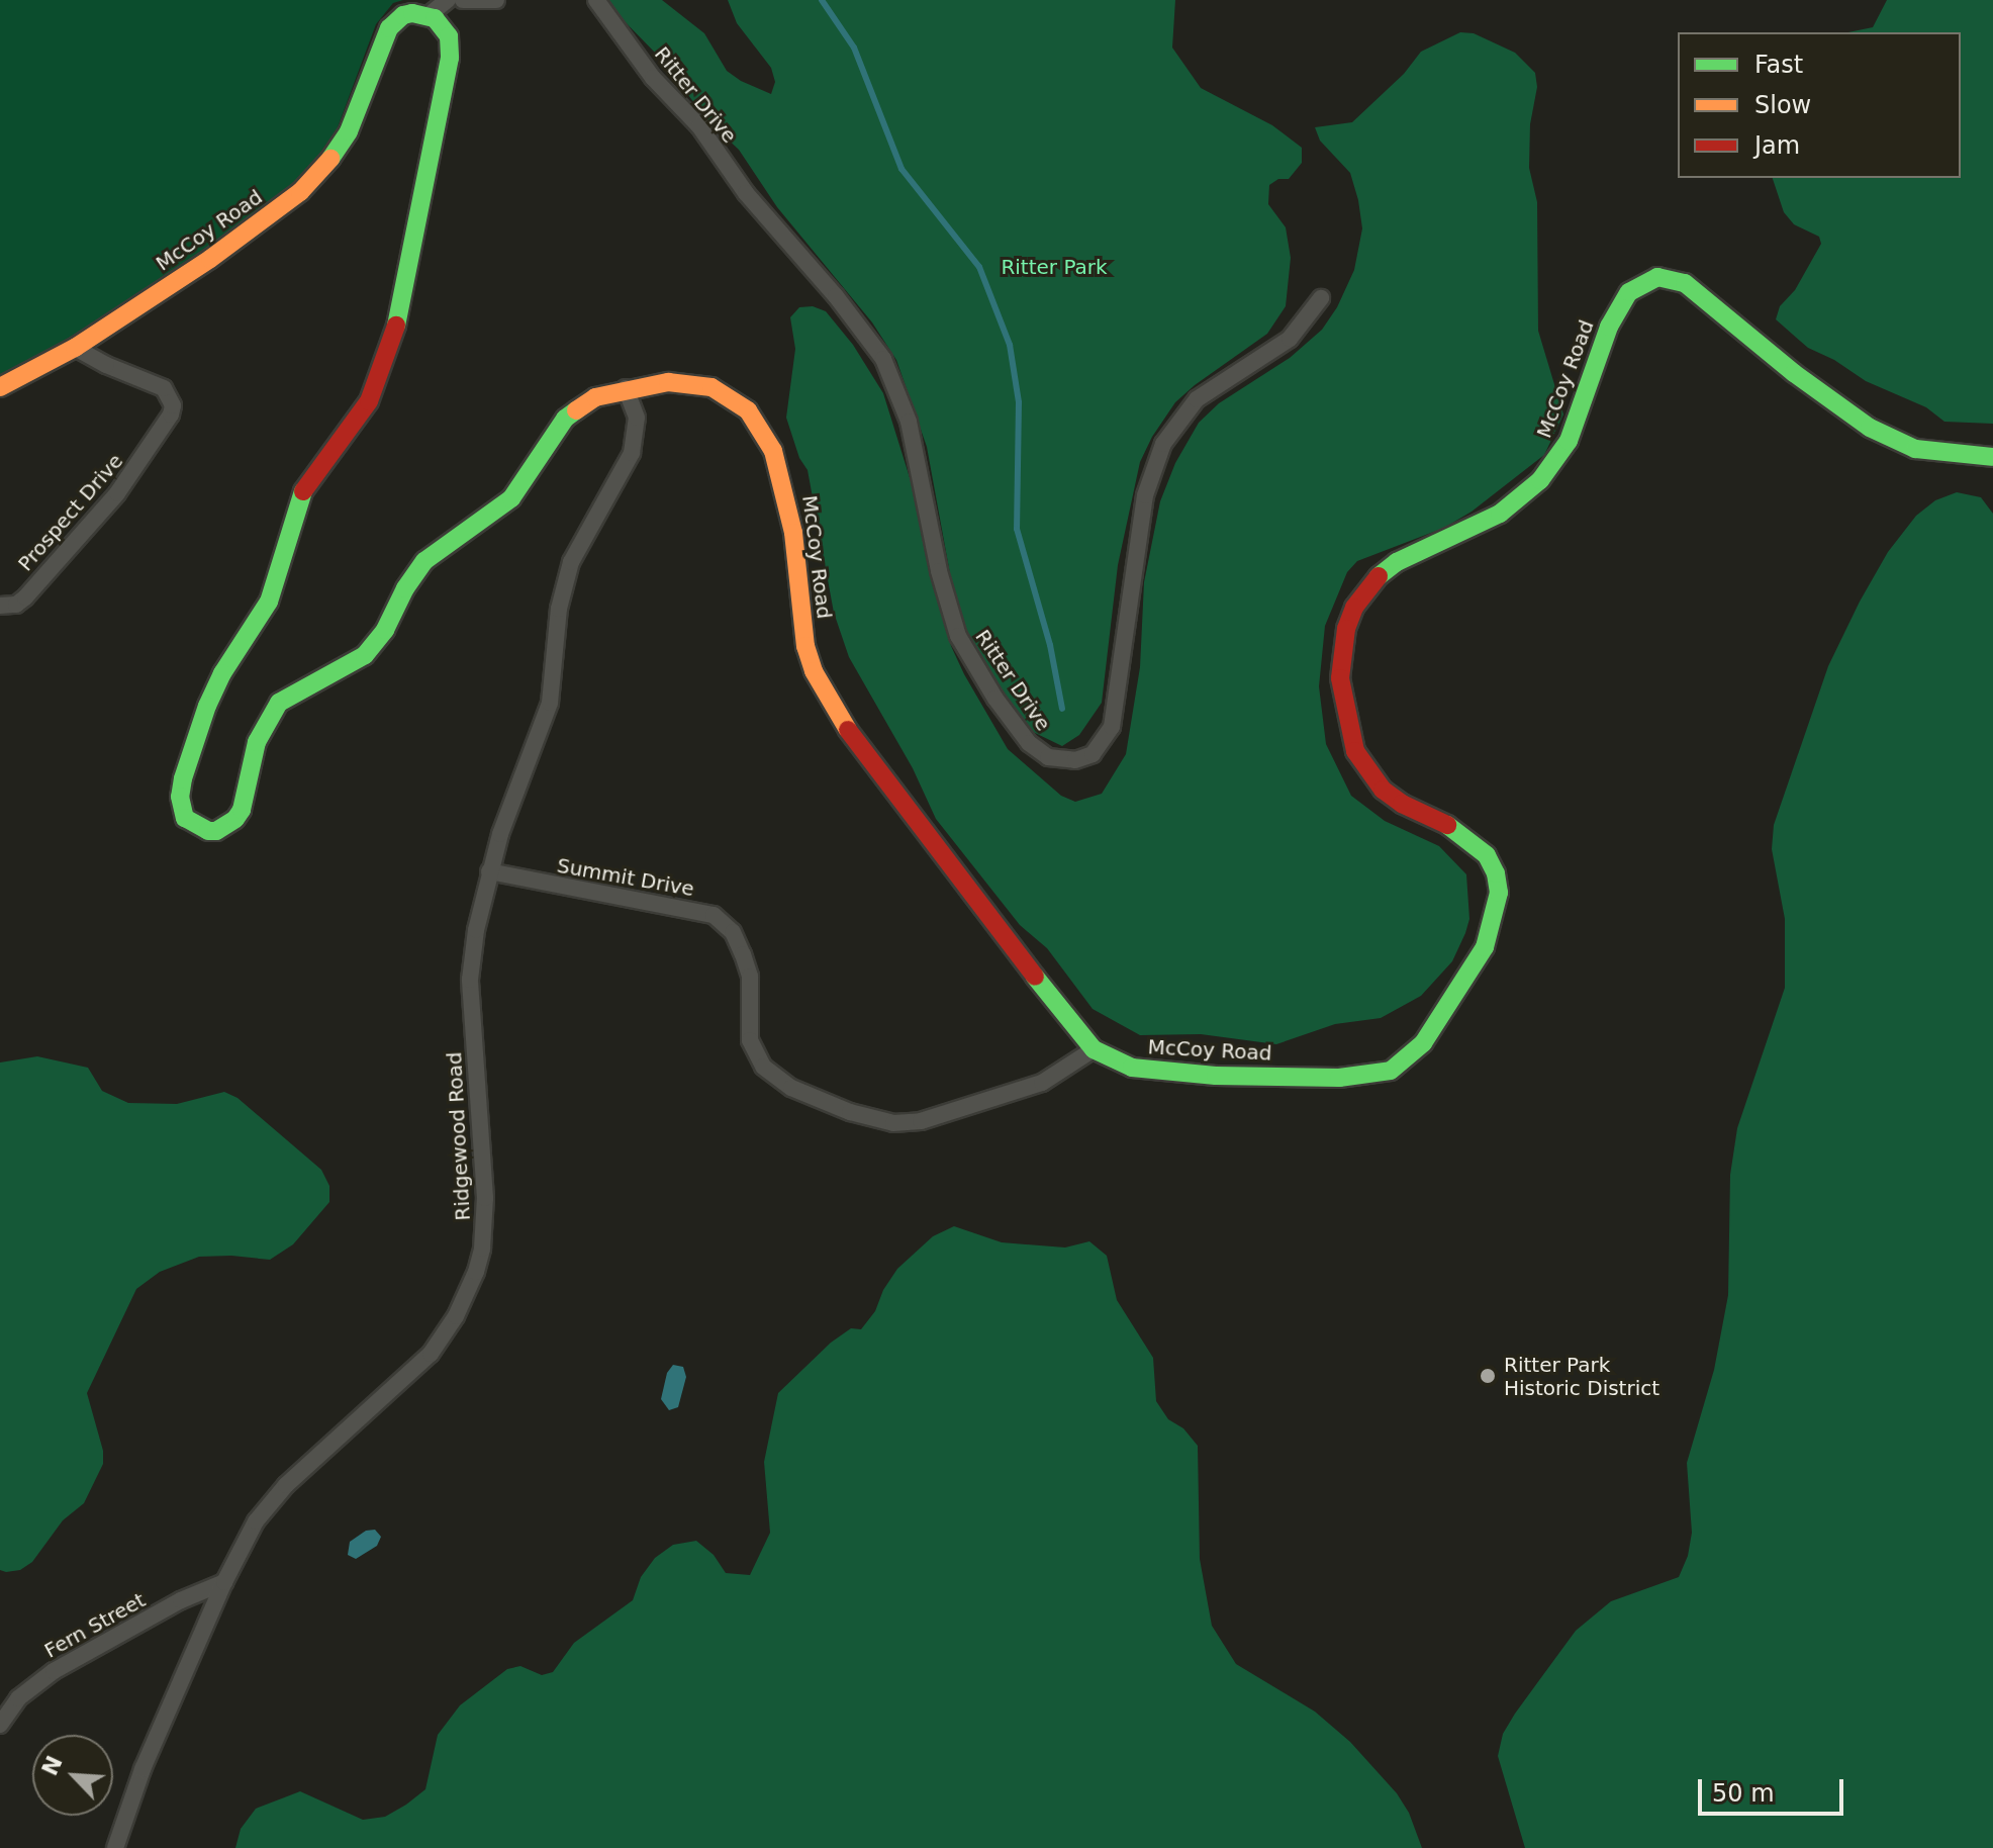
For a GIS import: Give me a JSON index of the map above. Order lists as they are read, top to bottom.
{
  "streets": {
    "street": [
      "Ritter Drive",
      "McCoy Road",
      "Prospect Drive",
      "Summit Drive",
      "Ridgewood Road",
      "Fern Street"
    ]
  },
  "crossings": [
    ["McCoy Road", "Prospect Drive"],
    ["McCoy Road", "Summit Drive"],
    ["McCoy Road", "Ridgewood Road"],
    ["Summit Drive", "Ridgewood Road"],
    ["Ridgewood Road", "Fern Street"]
  ],
  "parks": ["Ritter Park"],
  "places": ["Ritter Park Historic District"],
  "legend": ["Fast", "Slow", "Jam"],
  "scale_bar": "50 m",
  "north": "top left"
}
